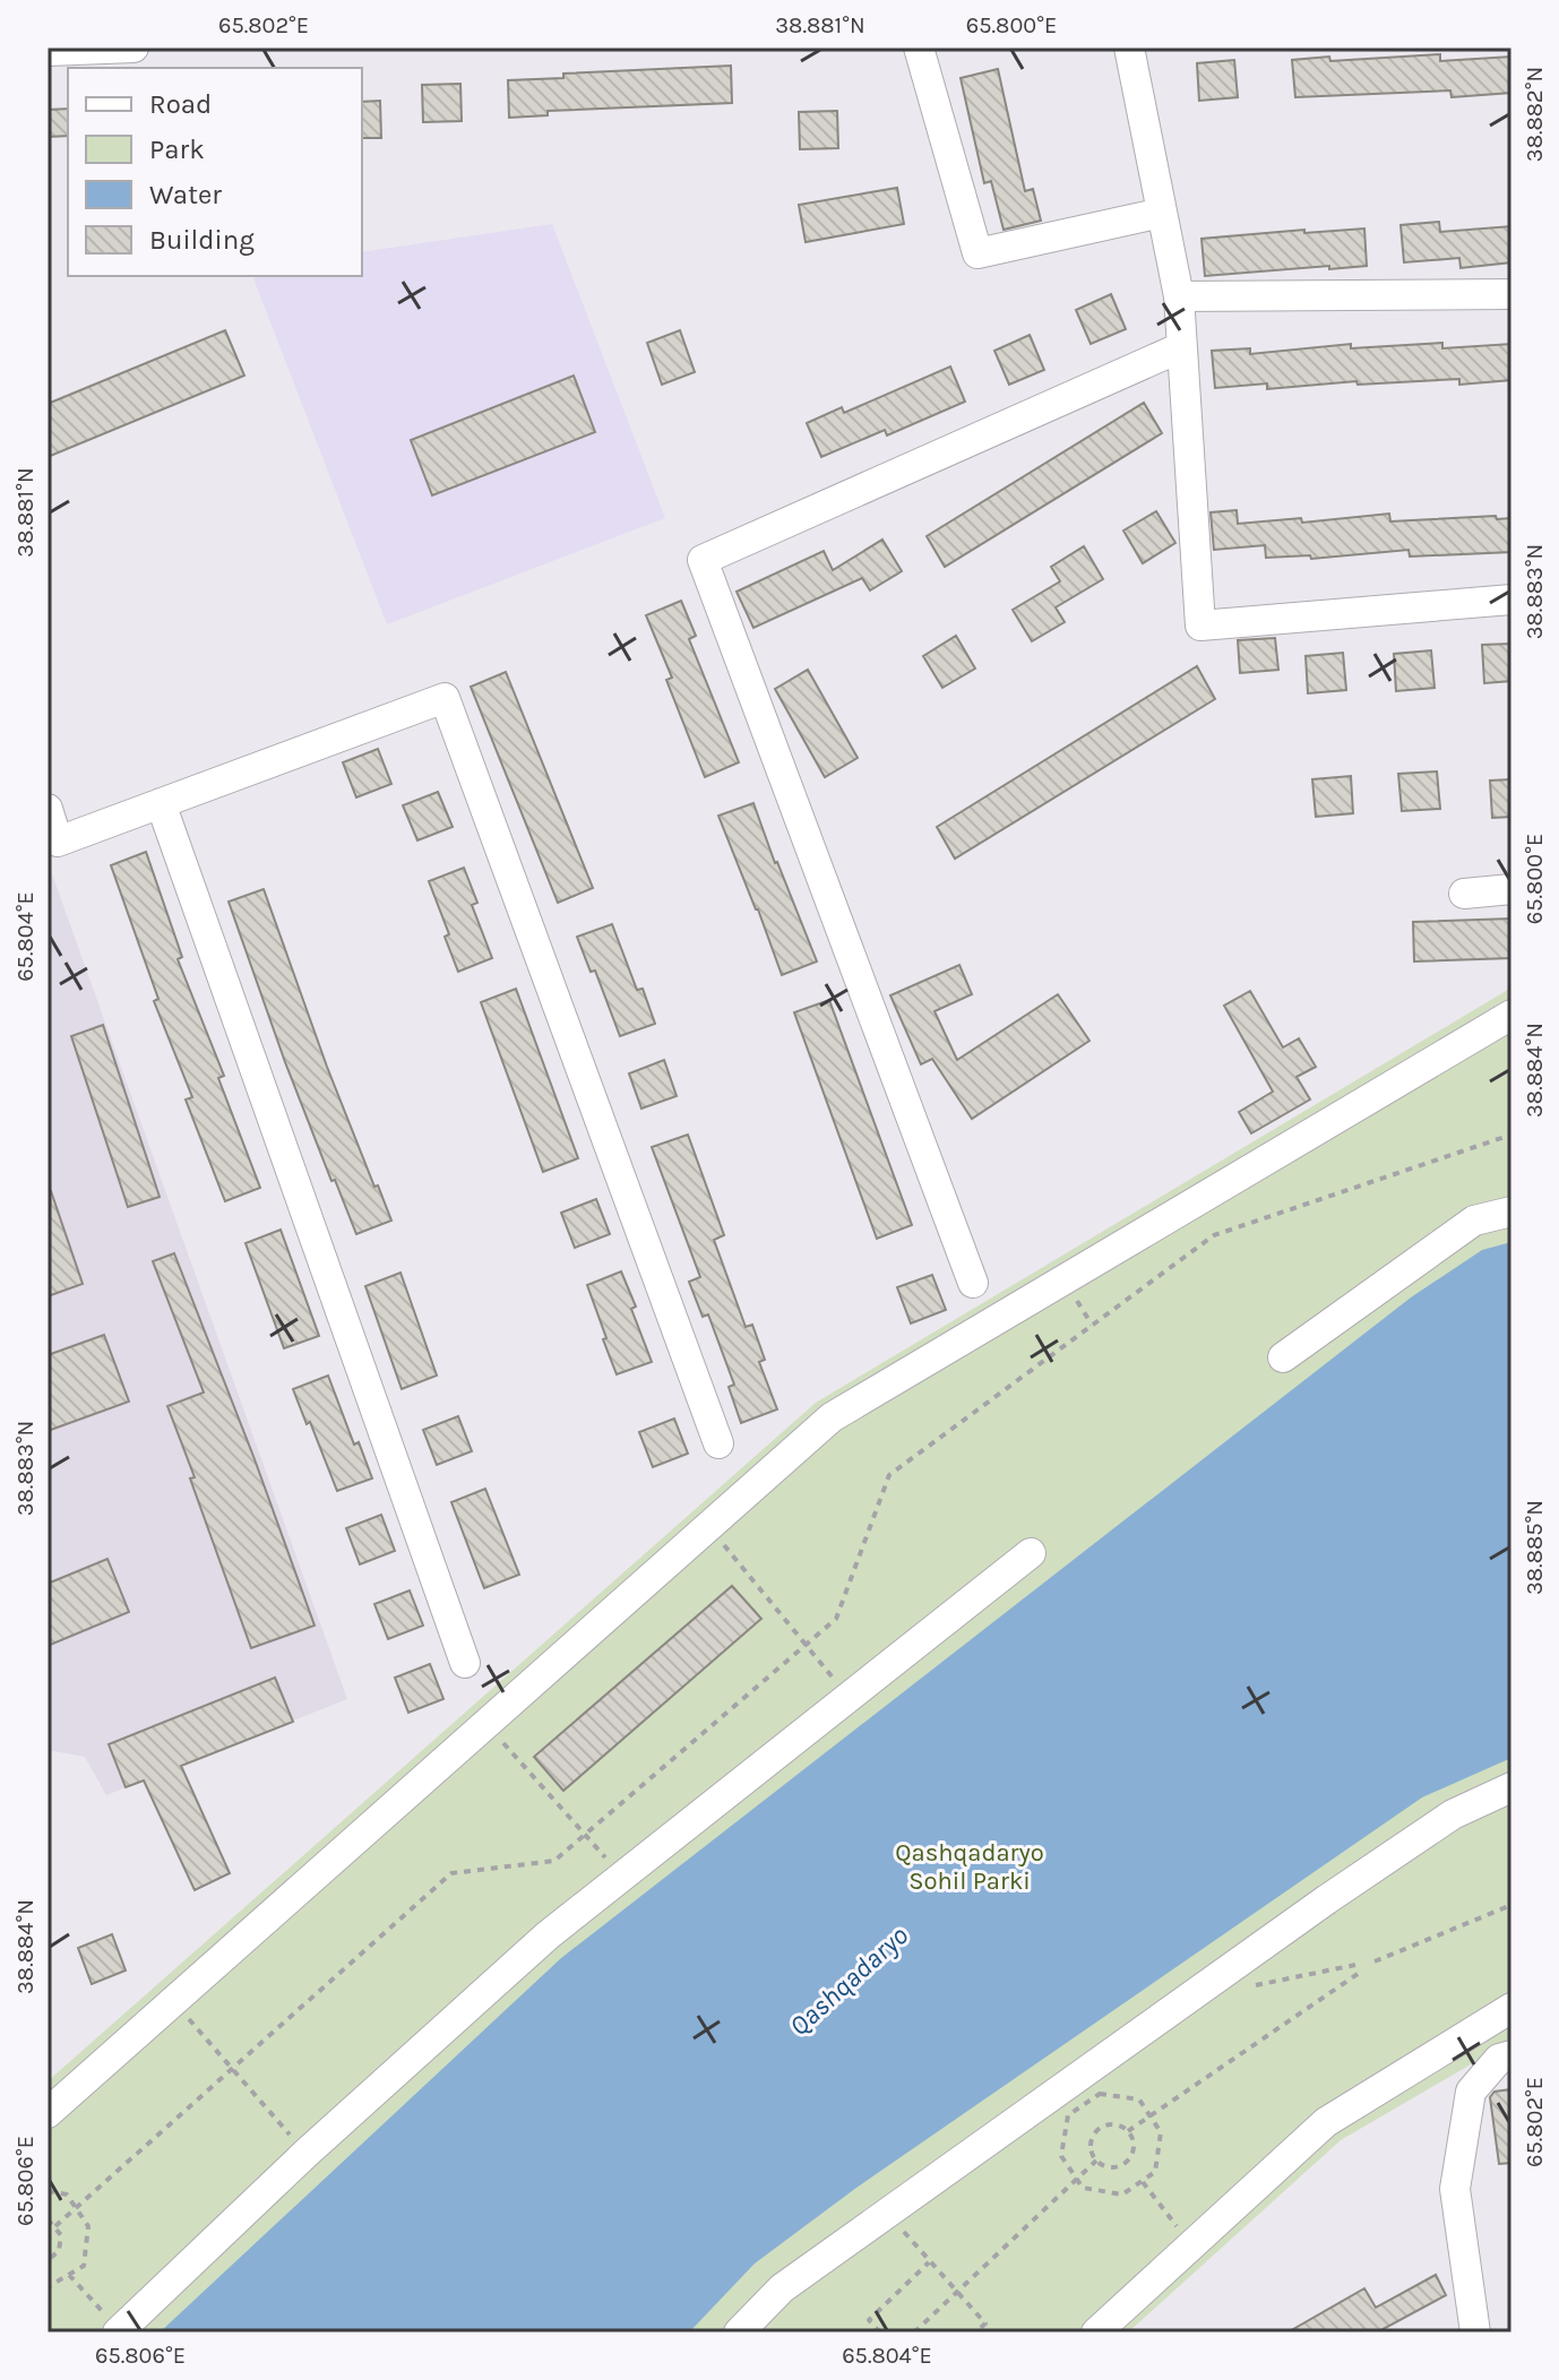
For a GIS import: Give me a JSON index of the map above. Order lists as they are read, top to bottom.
{
  "water": ["Qashqadaryo"],
  "parks": ["Qashqadaryo Sohil Parki"],
  "legend": [
    "Road",
    "Park",
    "Water",
    "Building"
  ],
  "coordinates": [
    "65.802°E",
    "38.881°N",
    "65.800°E",
    "38.882°N",
    "38.883°N",
    "65.804°E",
    "38.884°N",
    "38.885°N",
    "65.806°E"
  ]
}
